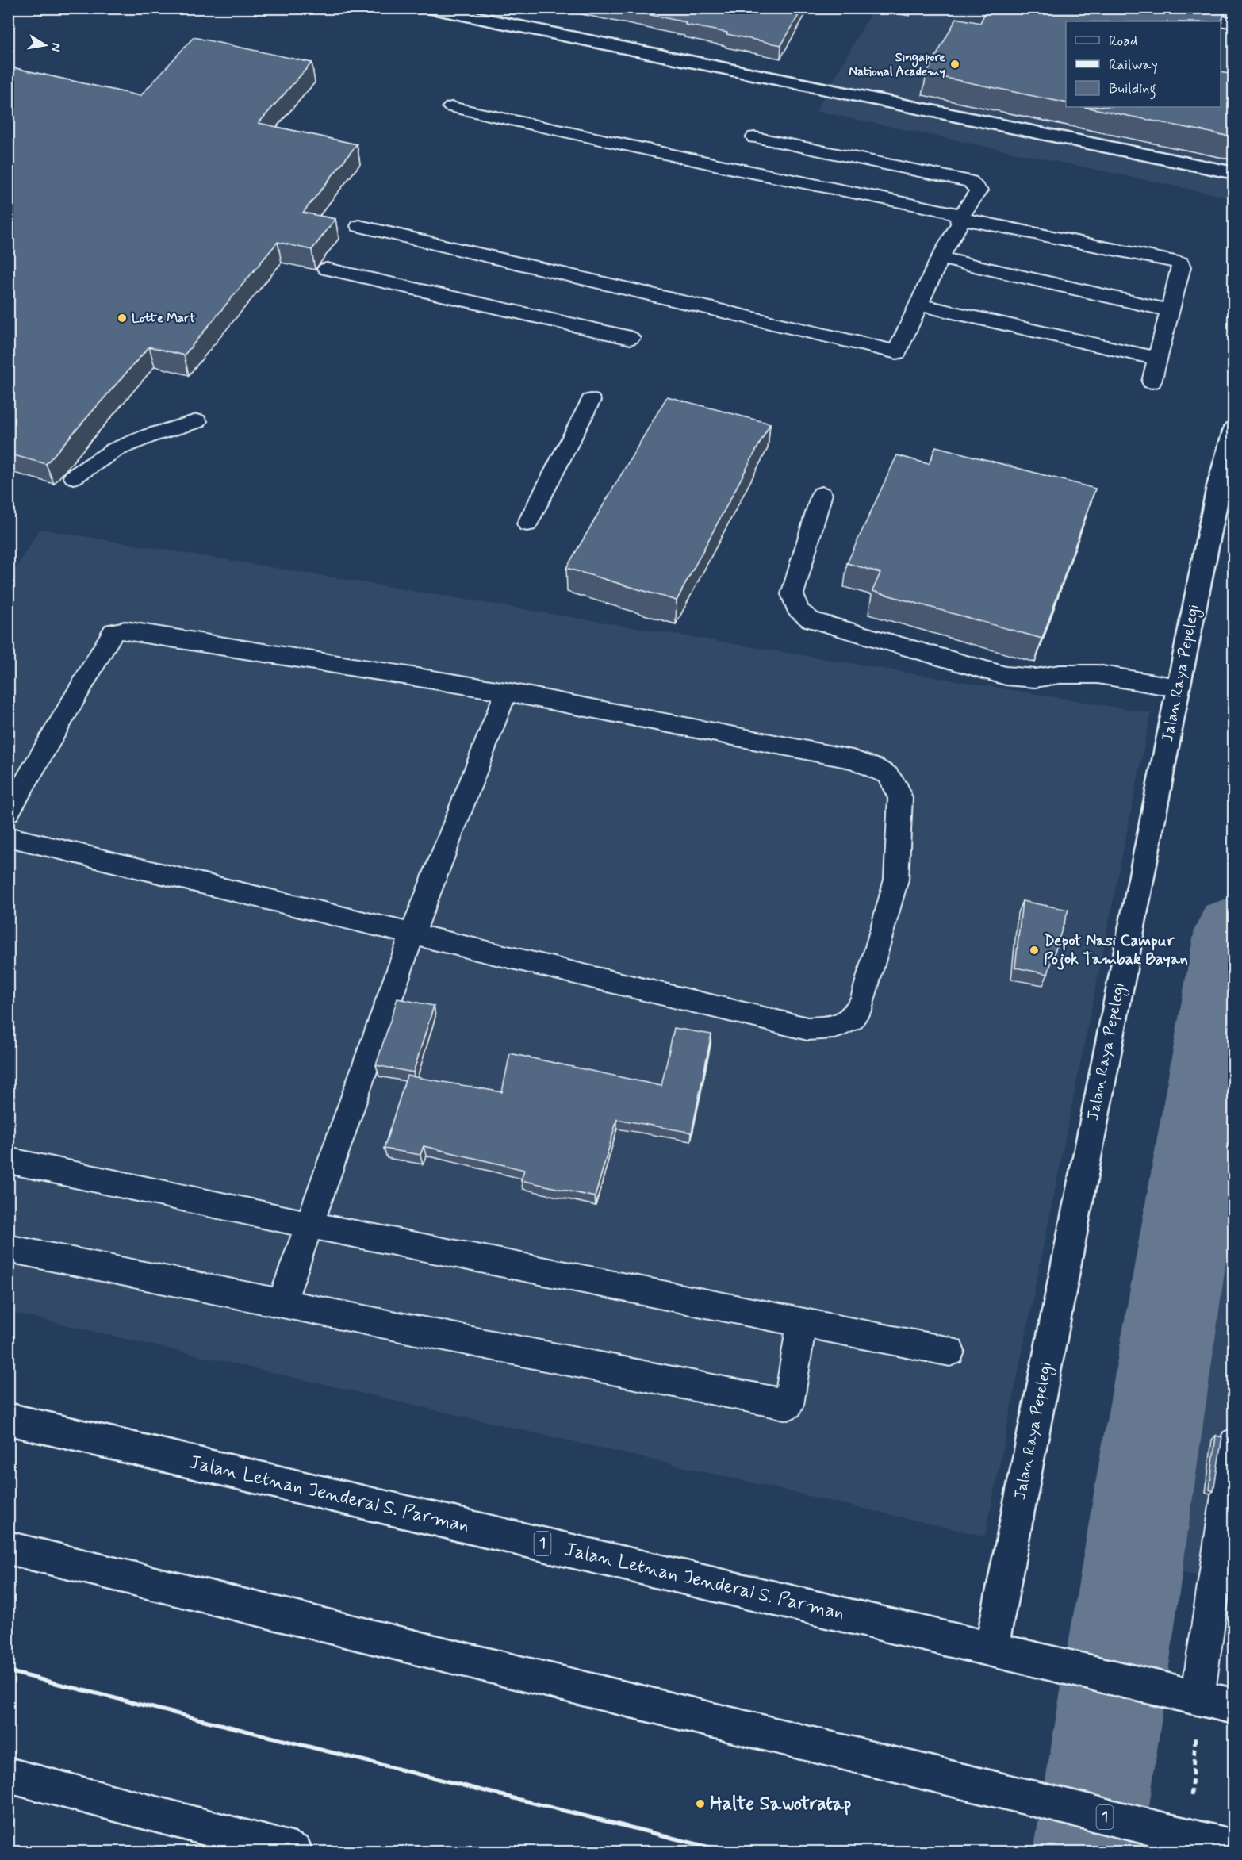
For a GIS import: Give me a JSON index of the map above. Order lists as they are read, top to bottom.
{
  "streets": {
    "main road": ["Jalan Raya Pepelegi", "Jalan Letnan Jenderal S. Parman", "1"]
  },
  "crossings": [
    ["Jalan Raya Pepelegi", "Jalan Letnan Jenderal S. Parman"]
  ],
  "places": [
    "Singapore National Academy",
    "Lotte Mart",
    "Depot Nasi Campur Pojok Tambak Bayan",
    "Halte Sawotratap"
  ],
  "legend": ["Road", "Railway", "Building"],
  "north": "right"
}
